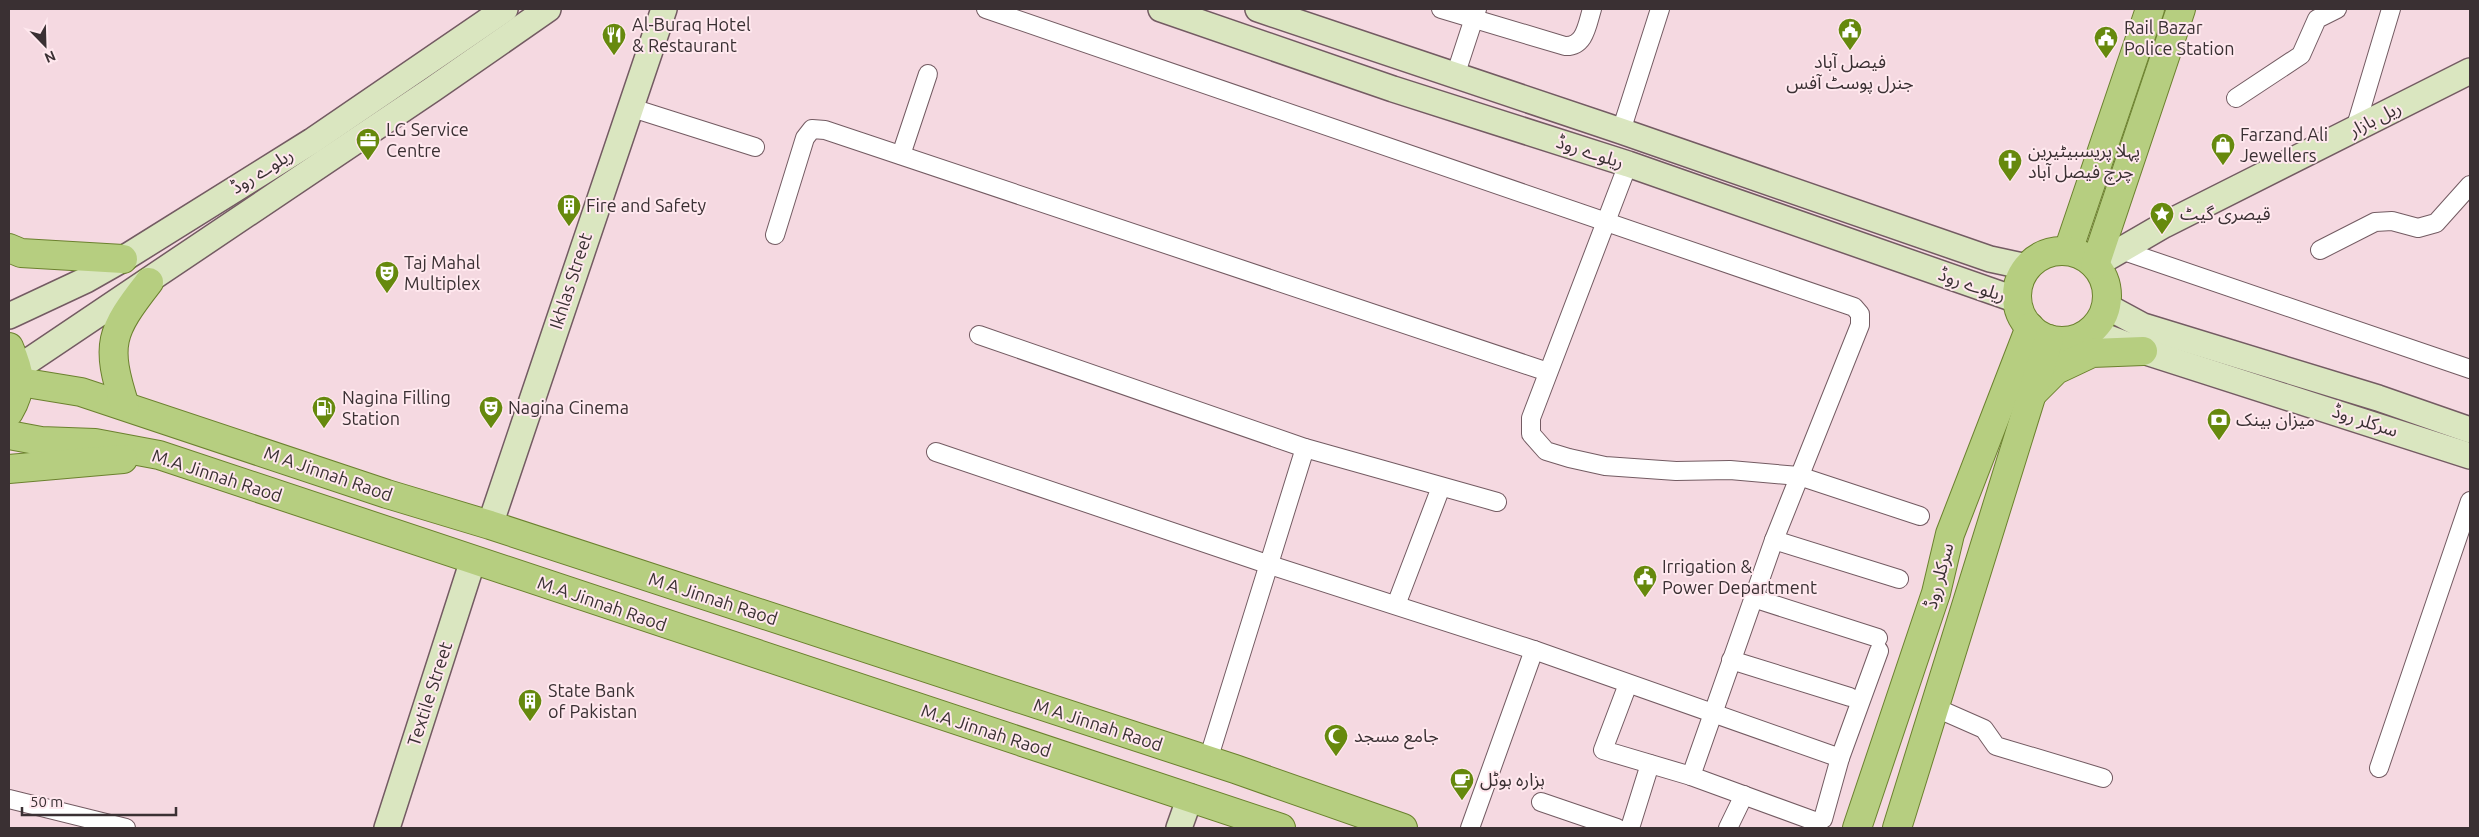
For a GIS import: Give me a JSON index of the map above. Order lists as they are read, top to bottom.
{
  "streets": {
    "main road": [
      "ریل بازار",
      "ریلوے روڈ",
      "Ikhlas Street",
      "سرکلر روڈ",
      "M A Jinnah Raod",
      "M.A Jinnah Raod",
      "Textile Street"
    ]
  },
  "crossings": [
    ["ریل بازار", "ریلوے روڈ"],
    ["ریل بازار", "سرکلر روڈ"],
    ["ریلوے روڈ", "سرکلر روڈ"],
    ["ریلوے روڈ", "M A Jinnah Raod"],
    ["Ikhlas Street", "M A Jinnah Raod"],
    ["M.A Jinnah Raod", "Textile Street"]
  ],
  "places": {
    "public building": ["فیصل آباد جنرل پوسٹ آفس", "Rail Bazar Police Station", "Irrigation & Power Department"],
    "restaurant": ["Al-Buraq Hotel & Restaurant"],
    "office": ["LG Service Centre"],
    "shop": ["Farzand Ali Jewellers"],
    "church": ["پہلا پریسبیٹیرین چرچ فیصل آباد"],
    "building": ["Fire and Safety", "State Bank of Pakistan"],
    "place": ["قیصری گیٹ"],
    "theatre": ["Taj Mahal Multiplex", "Nagina Cinema"],
    "fuel station": ["Nagina Filling Station"],
    "bank": ["میزان بینک"],
    "mosque": ["جامع مسجد"],
    "cafe": ["ہزارہ ہوٹل"]
  },
  "scale_bar": "50 m",
  "north": "bottom right"
}
